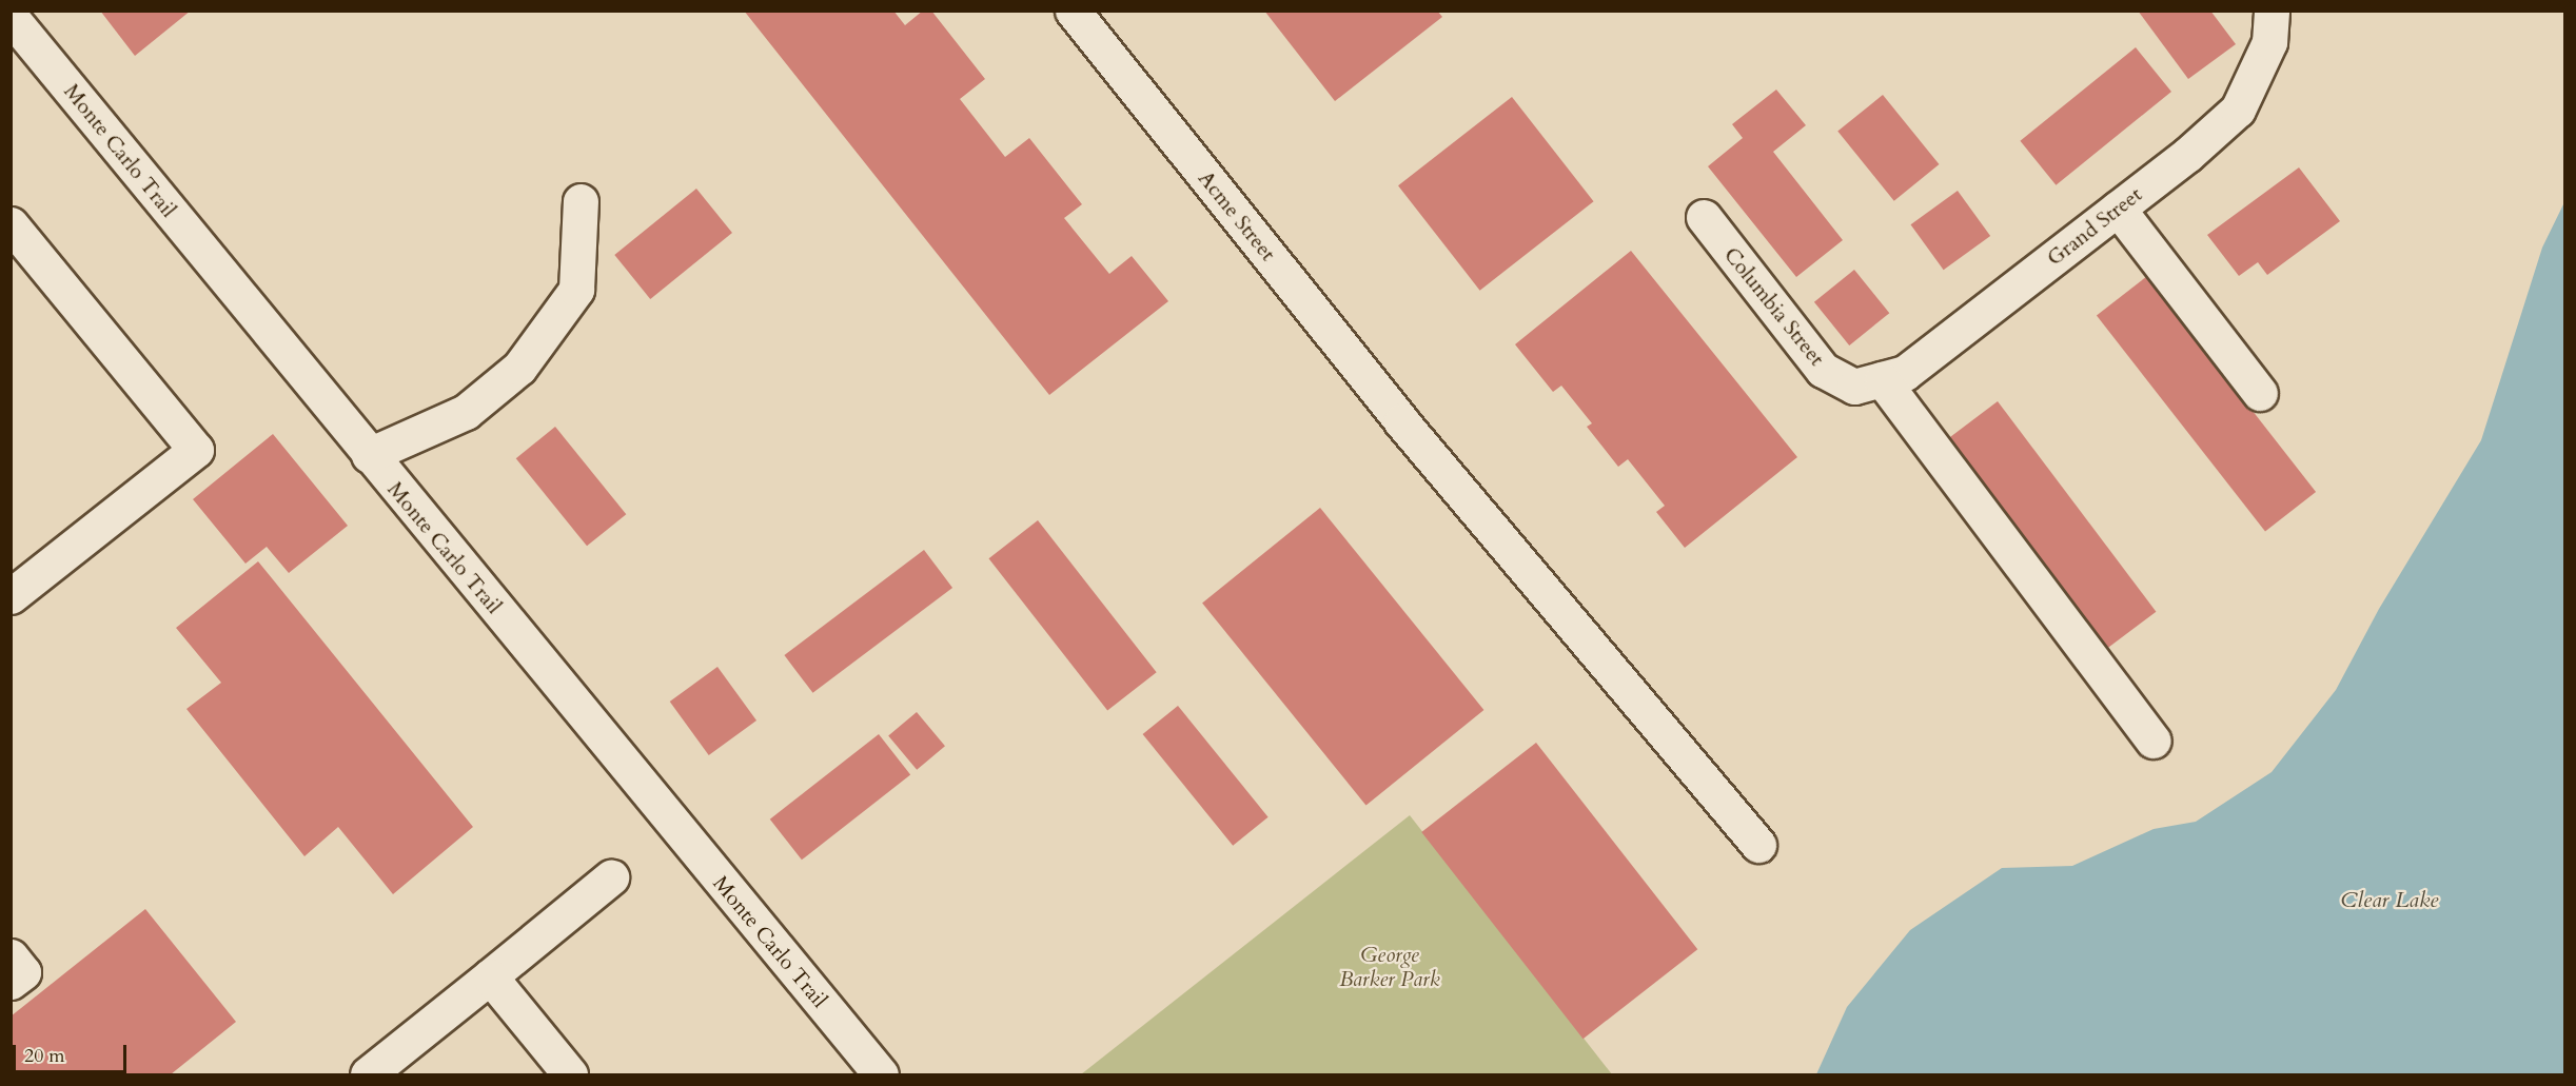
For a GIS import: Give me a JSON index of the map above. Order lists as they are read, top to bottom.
{
  "streets": {
    "street": [
      "Monte Carlo Trail",
      "Acme Street",
      "Grand Street",
      "Columbia Street"
    ]
  },
  "crossings": [
    ["Grand Street", "Columbia Street"]
  ],
  "water": ["Clear Lake"],
  "parks": ["George Barker Park"],
  "scale_bar": "20 m"
}
